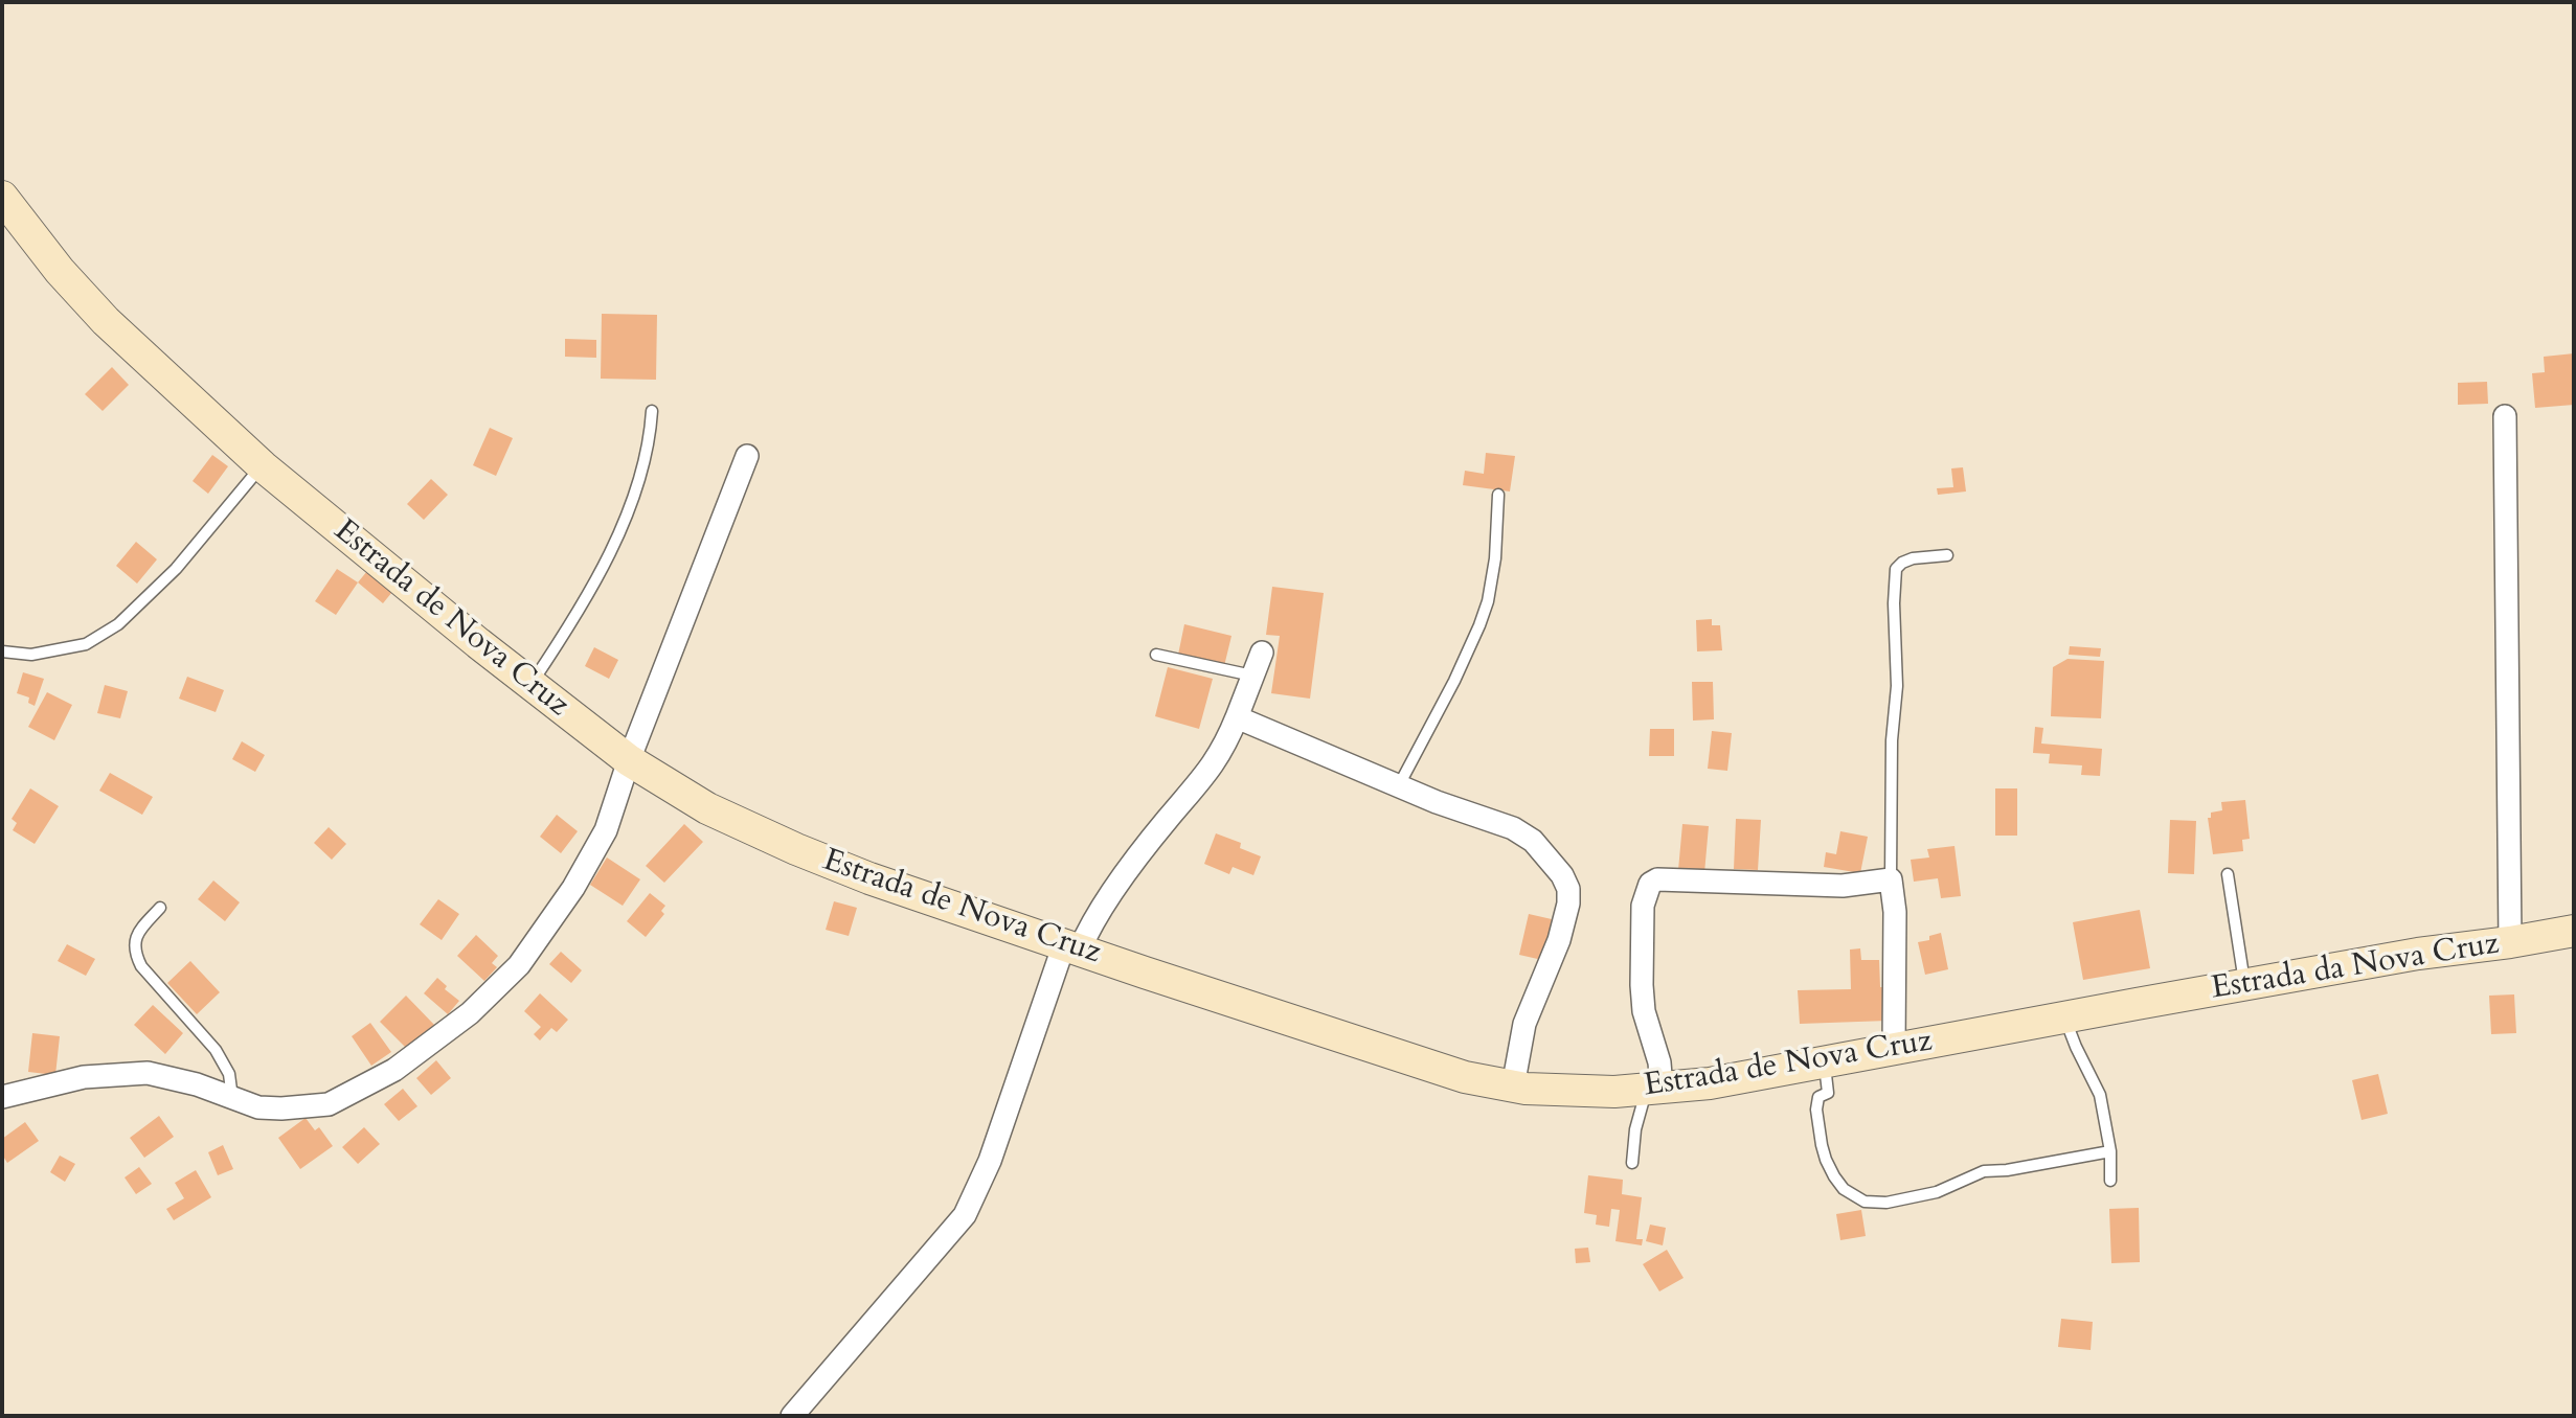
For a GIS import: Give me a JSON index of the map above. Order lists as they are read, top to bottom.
{
  "streets": {
    "main road": ["Estrada de Nova Cruz", "Estrada da Nova Cruz"]
  },
  "crossings": [
    ["Estrada de Nova Cruz", "Estrada da Nova Cruz"]
  ]
}
